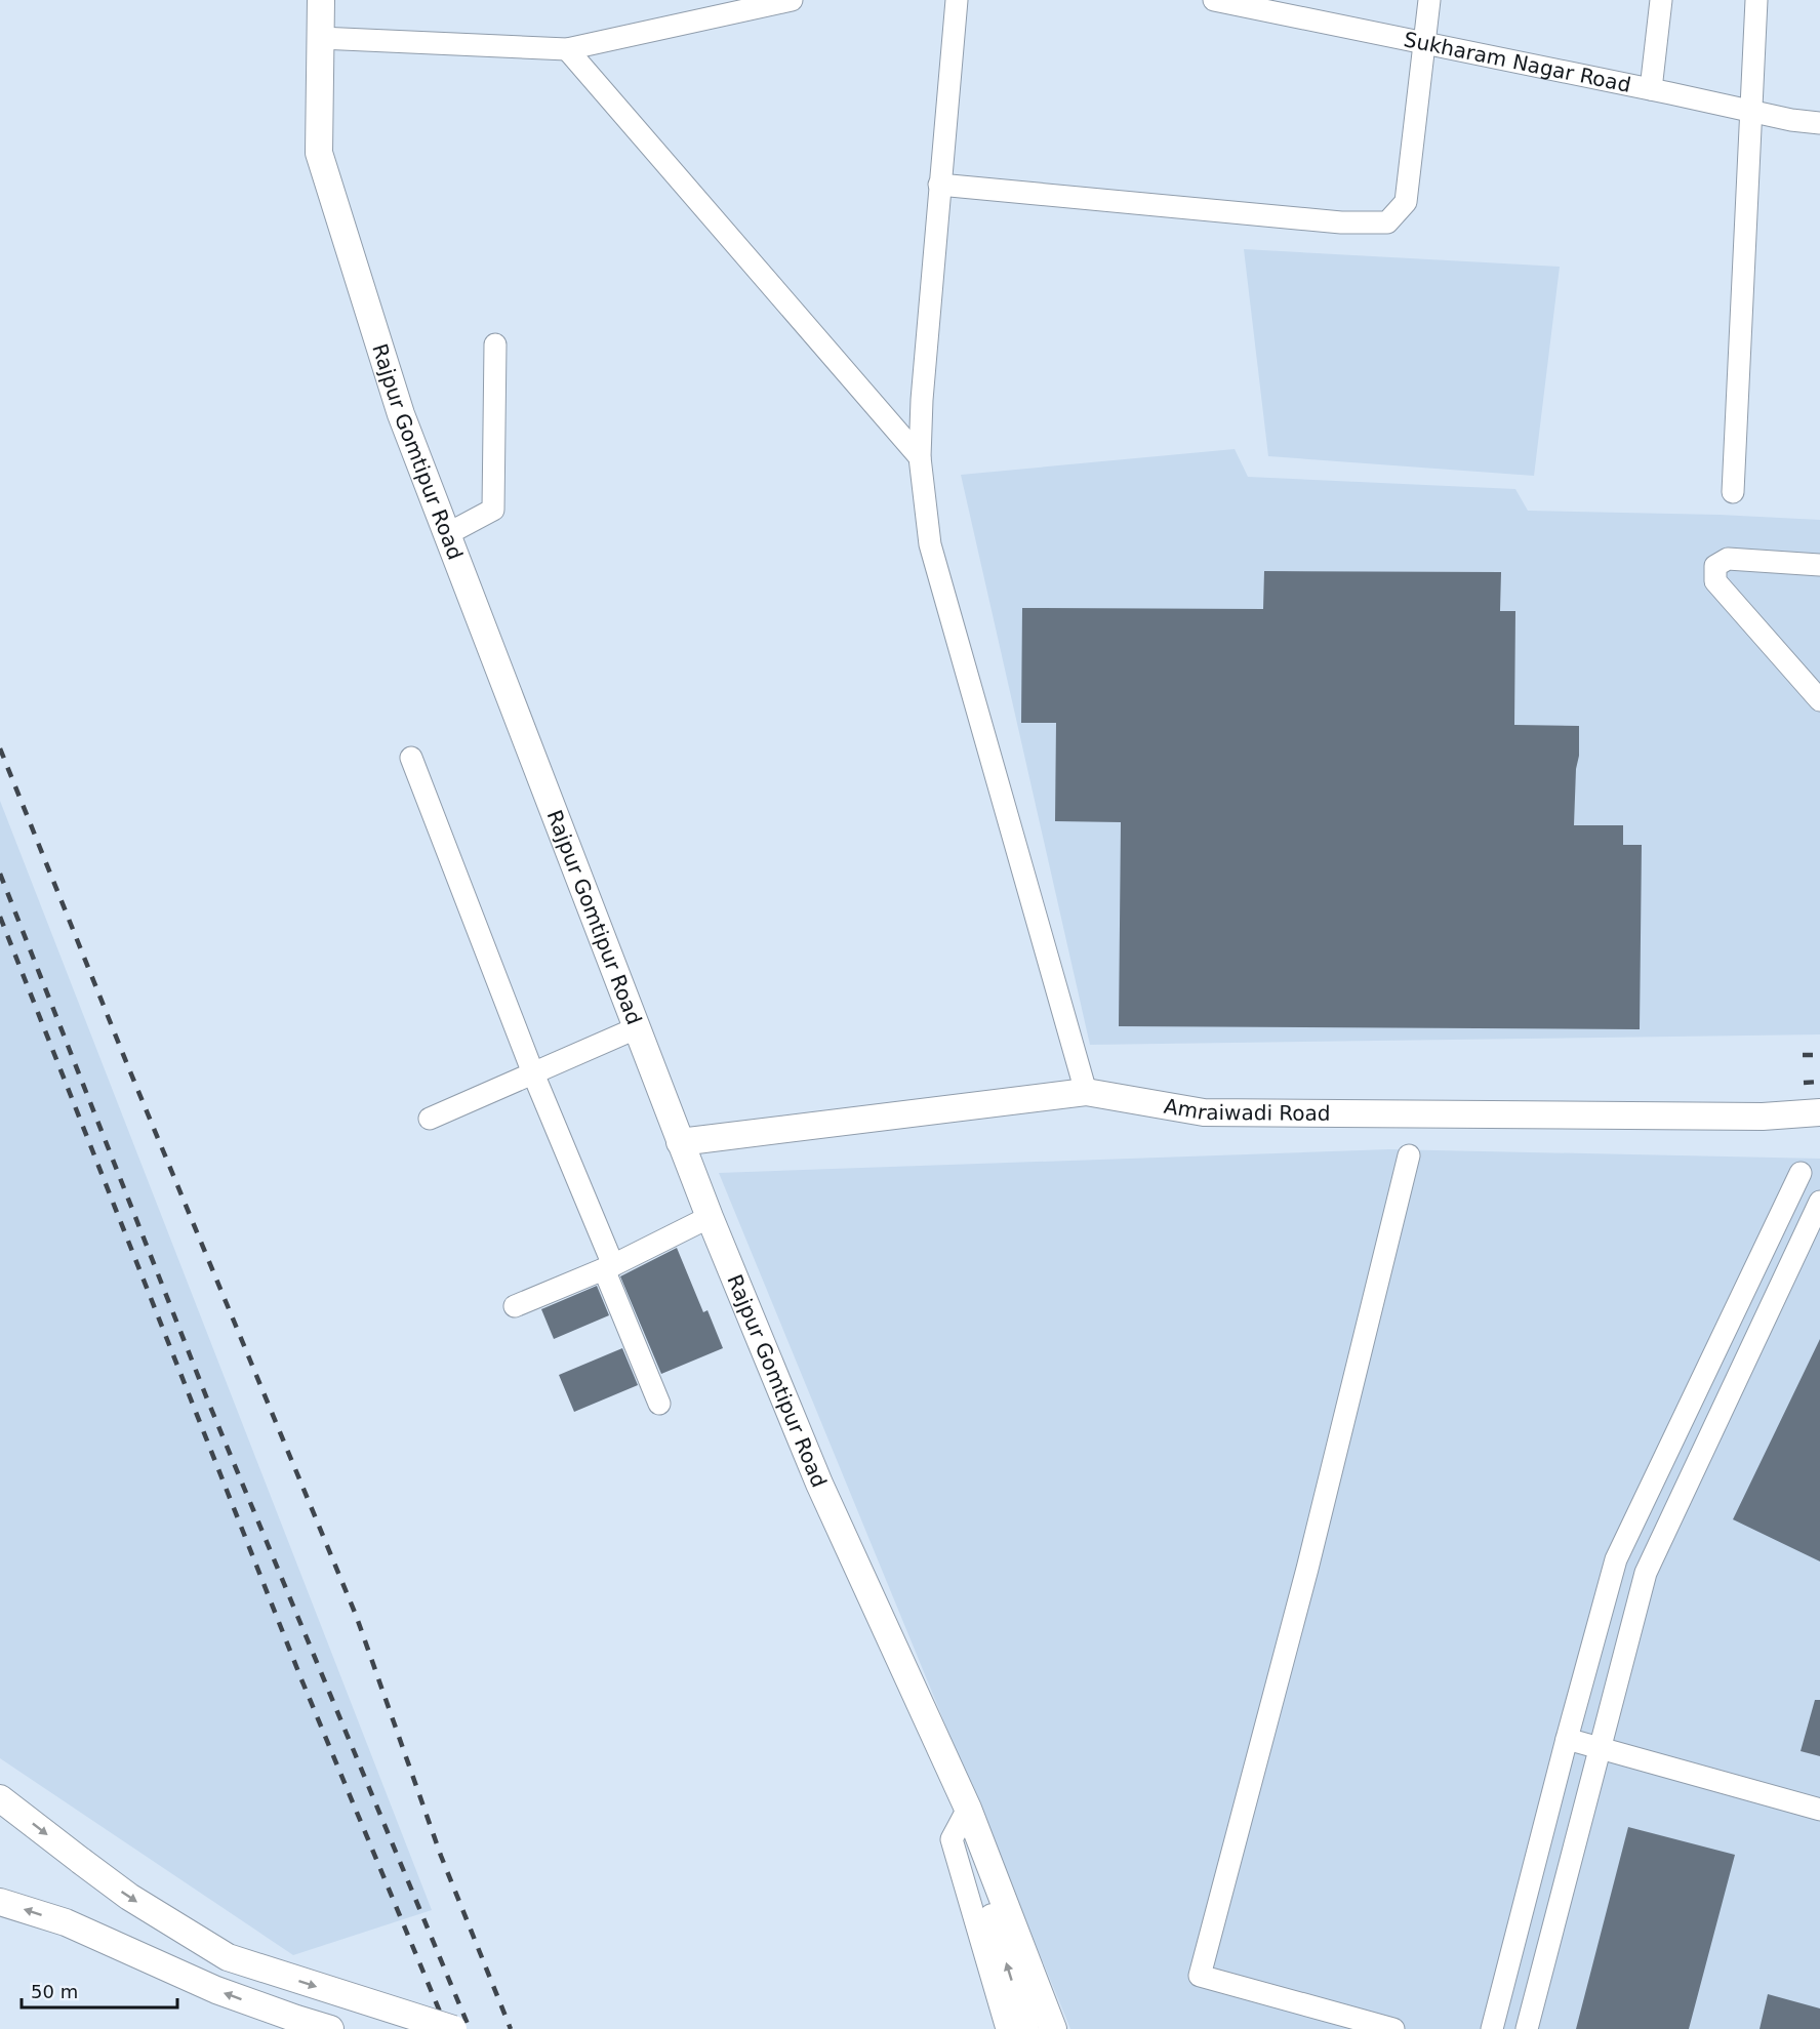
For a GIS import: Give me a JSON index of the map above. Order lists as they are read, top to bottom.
{
  "streets": {
    "main road": ["Rajpur Gomtipur Road", "Amraiwadi Road"],
    "street": ["Sukharam Nagar Road"]
  },
  "crossings": [
    ["Rajpur Gomtipur Road", "Amraiwadi Road"]
  ],
  "scale_bar": "50 m"
}
